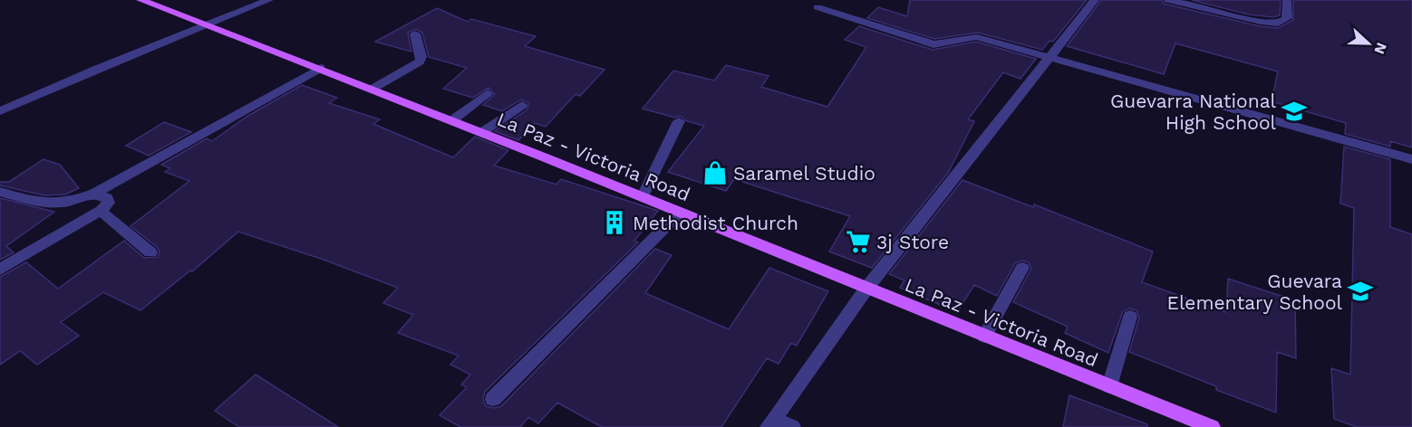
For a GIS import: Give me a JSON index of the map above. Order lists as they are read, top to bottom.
{
  "streets": {
    "main road": ["La Paz - Victoria Road"]
  },
  "places": {
    "school or university": ["Guevarra National High School", "Guevara Elementary School"],
    "shop": ["Saramel Studio"],
    "building": ["Methodist Church"],
    "supermarket": ["3j Store"]
  },
  "north": "right"
}
